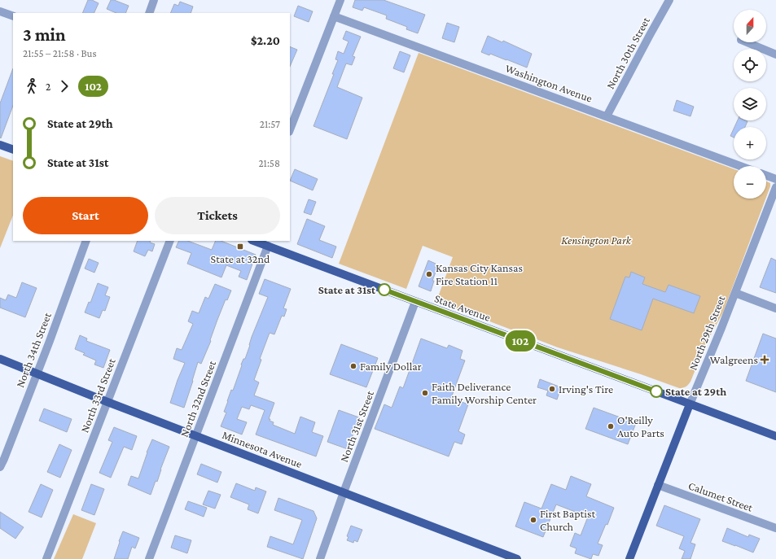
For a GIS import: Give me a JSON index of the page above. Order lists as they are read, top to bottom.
{
  "streets": {
    "main road": ["State Avenue", "North 29th Street", "Minnesota Avenue"],
    "street": [
      "North 30th Street",
      "Washington Avenue",
      "North 34th Street",
      "North 33rd Street",
      "North 32nd Street",
      "North 31st Street",
      "Calumet Street"
    ]
  },
  "crossings": [
    ["North 30th Street", "Washington Avenue"],
    ["State Avenue", "North 29th Street"],
    ["State Avenue", "North 32nd Street"],
    ["State Avenue", "North 31st Street"],
    ["North 29th Street", "Calumet Street"],
    ["North 34th Street", "Minnesota Avenue"],
    ["North 33rd Street", "Minnesota Avenue"],
    ["North 32nd Street", "Minnesota Avenue"],
    ["North 31st Street", "Minnesota Avenue"]
  ],
  "parks": ["Kensington Park"],
  "places": {
    "transit": ["State at 32nd"],
    "other": [
      "Kansas City Kansas Fire Station 11",
      "State at 31st",
      "Family Dollar",
      "Irving's Tire",
      "State at 29th",
      "Faith Deliverance Family Worship Center",
      "O'Reilly Auto Parts",
      "First Baptist Church"
    ],
    "health": ["Walgreens"]
  },
  "lines": ["bus line 102"],
  "north": "top",
  "page": {
    "on_map": "102",
    "map_buttons": ["+", "−"],
    "heading": ["3 min", "21:55 – 21:58 · Bus", "$2.20"],
    "legs": ["2", "102"],
    "list": [
      {
        "name": "State at 29th",
        "value": "21:57"
      },
      {
        "name": "State at 31st",
        "value": "21:58"
      }
    ],
    "buttons": ["Start", "Tickets"]
  }
}
